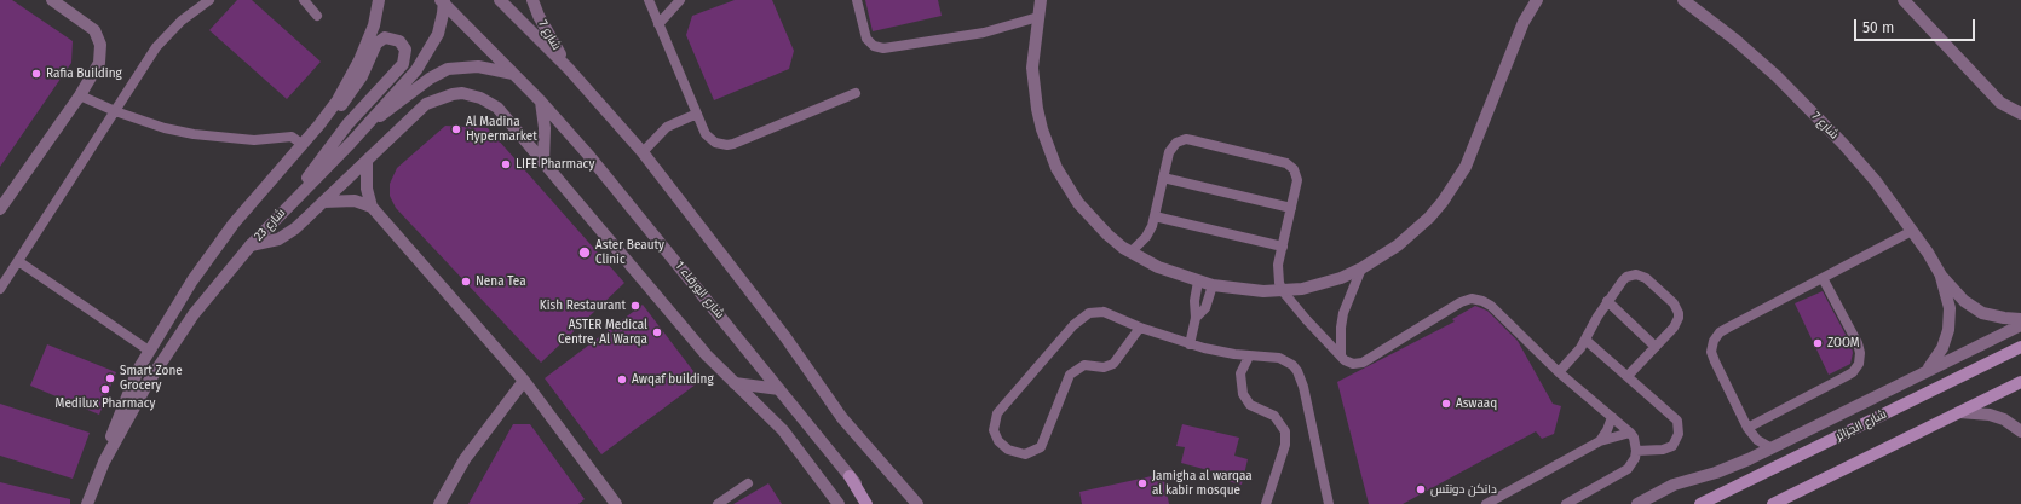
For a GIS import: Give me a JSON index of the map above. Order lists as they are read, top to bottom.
{
  "streets": {
    "main road": ["شارع الجزائر"],
    "street": ["شارع 7", "شارع 23", "شارع الورقاء 1"]
  },
  "crossings": [
    ["شارع 23", "شارع الورقاء 1"]
  ],
  "places": [
    "Rafia Building",
    "Al Madina Hypermarket",
    "LIFE Pharmacy",
    "Aster Beauty Clinic",
    "Nena Tea",
    "Kish Restaurant",
    "ASTER Medical Centre, Al Warqa",
    "ZOOM",
    "Smart Zone Grocery",
    "Awqaf building",
    "Medilux Pharmacy",
    "Aswaaq",
    "Jamigha al warqaa al kabir mosque",
    "دانكن دونتس"
  ],
  "scale_bar": "50 m"
}
